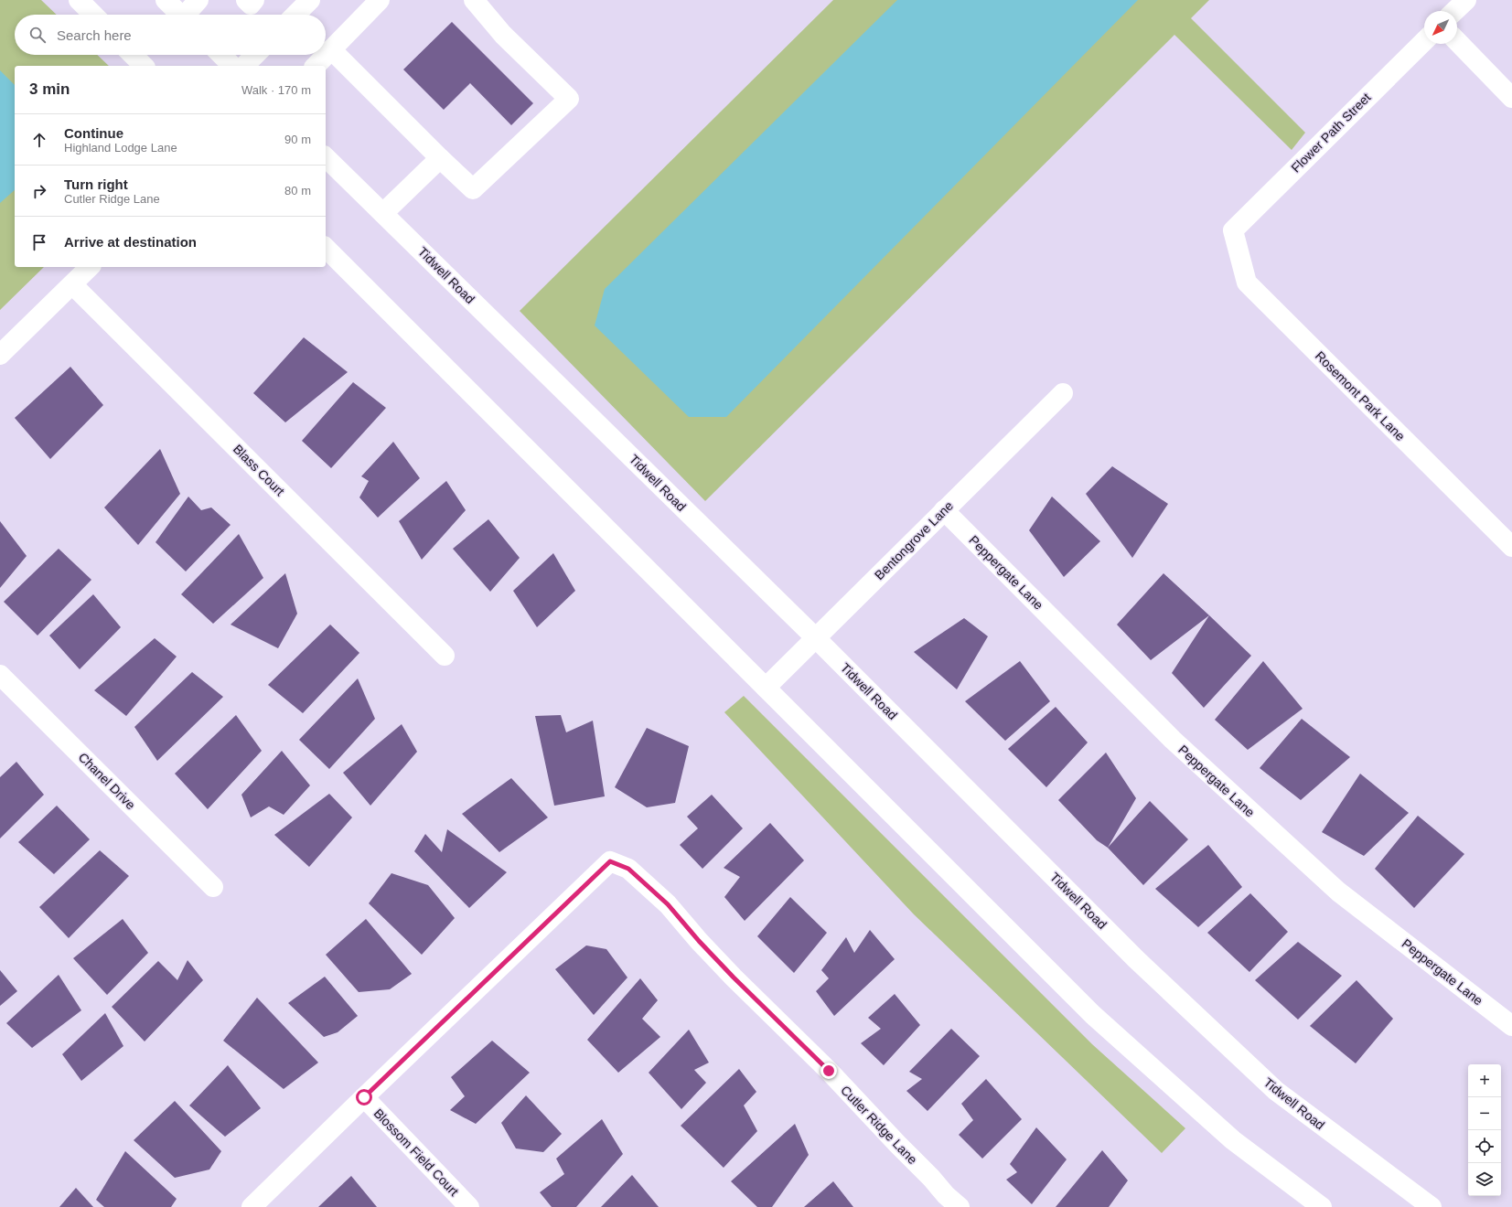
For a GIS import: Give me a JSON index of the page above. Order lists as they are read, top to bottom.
{
  "streets": {
    "street": [
      "Flower Path Street",
      "Tidwell Road",
      "Rosemont Park Lane",
      "Blass Court",
      "Bentongrove Lane",
      "Peppergate Lane",
      "Chanel Drive",
      "Cutler Ridge Lane",
      "Blossom Field Court"
    ]
  },
  "crossings": [
    ["Flower Path Street", "Rosemont Park Lane"],
    ["Tidwell Road", "Bentongrove Lane"],
    ["Bentongrove Lane", "Peppergate Lane"],
    ["Cutler Ridge Lane", "Blossom Field Court"]
  ],
  "north": "bottom left",
  "page": {
    "search": "Search here",
    "heading": ["3 min", "Walk · 170 m"],
    "list": [
      ["Continue", "Highland Lodge Lane", "90 m"],
      ["Turn right", "Cutler Ridge Lane", "80 m"],
      "Arrive at destination"
    ],
    "map_buttons": ["+", "−"]
  }
}
